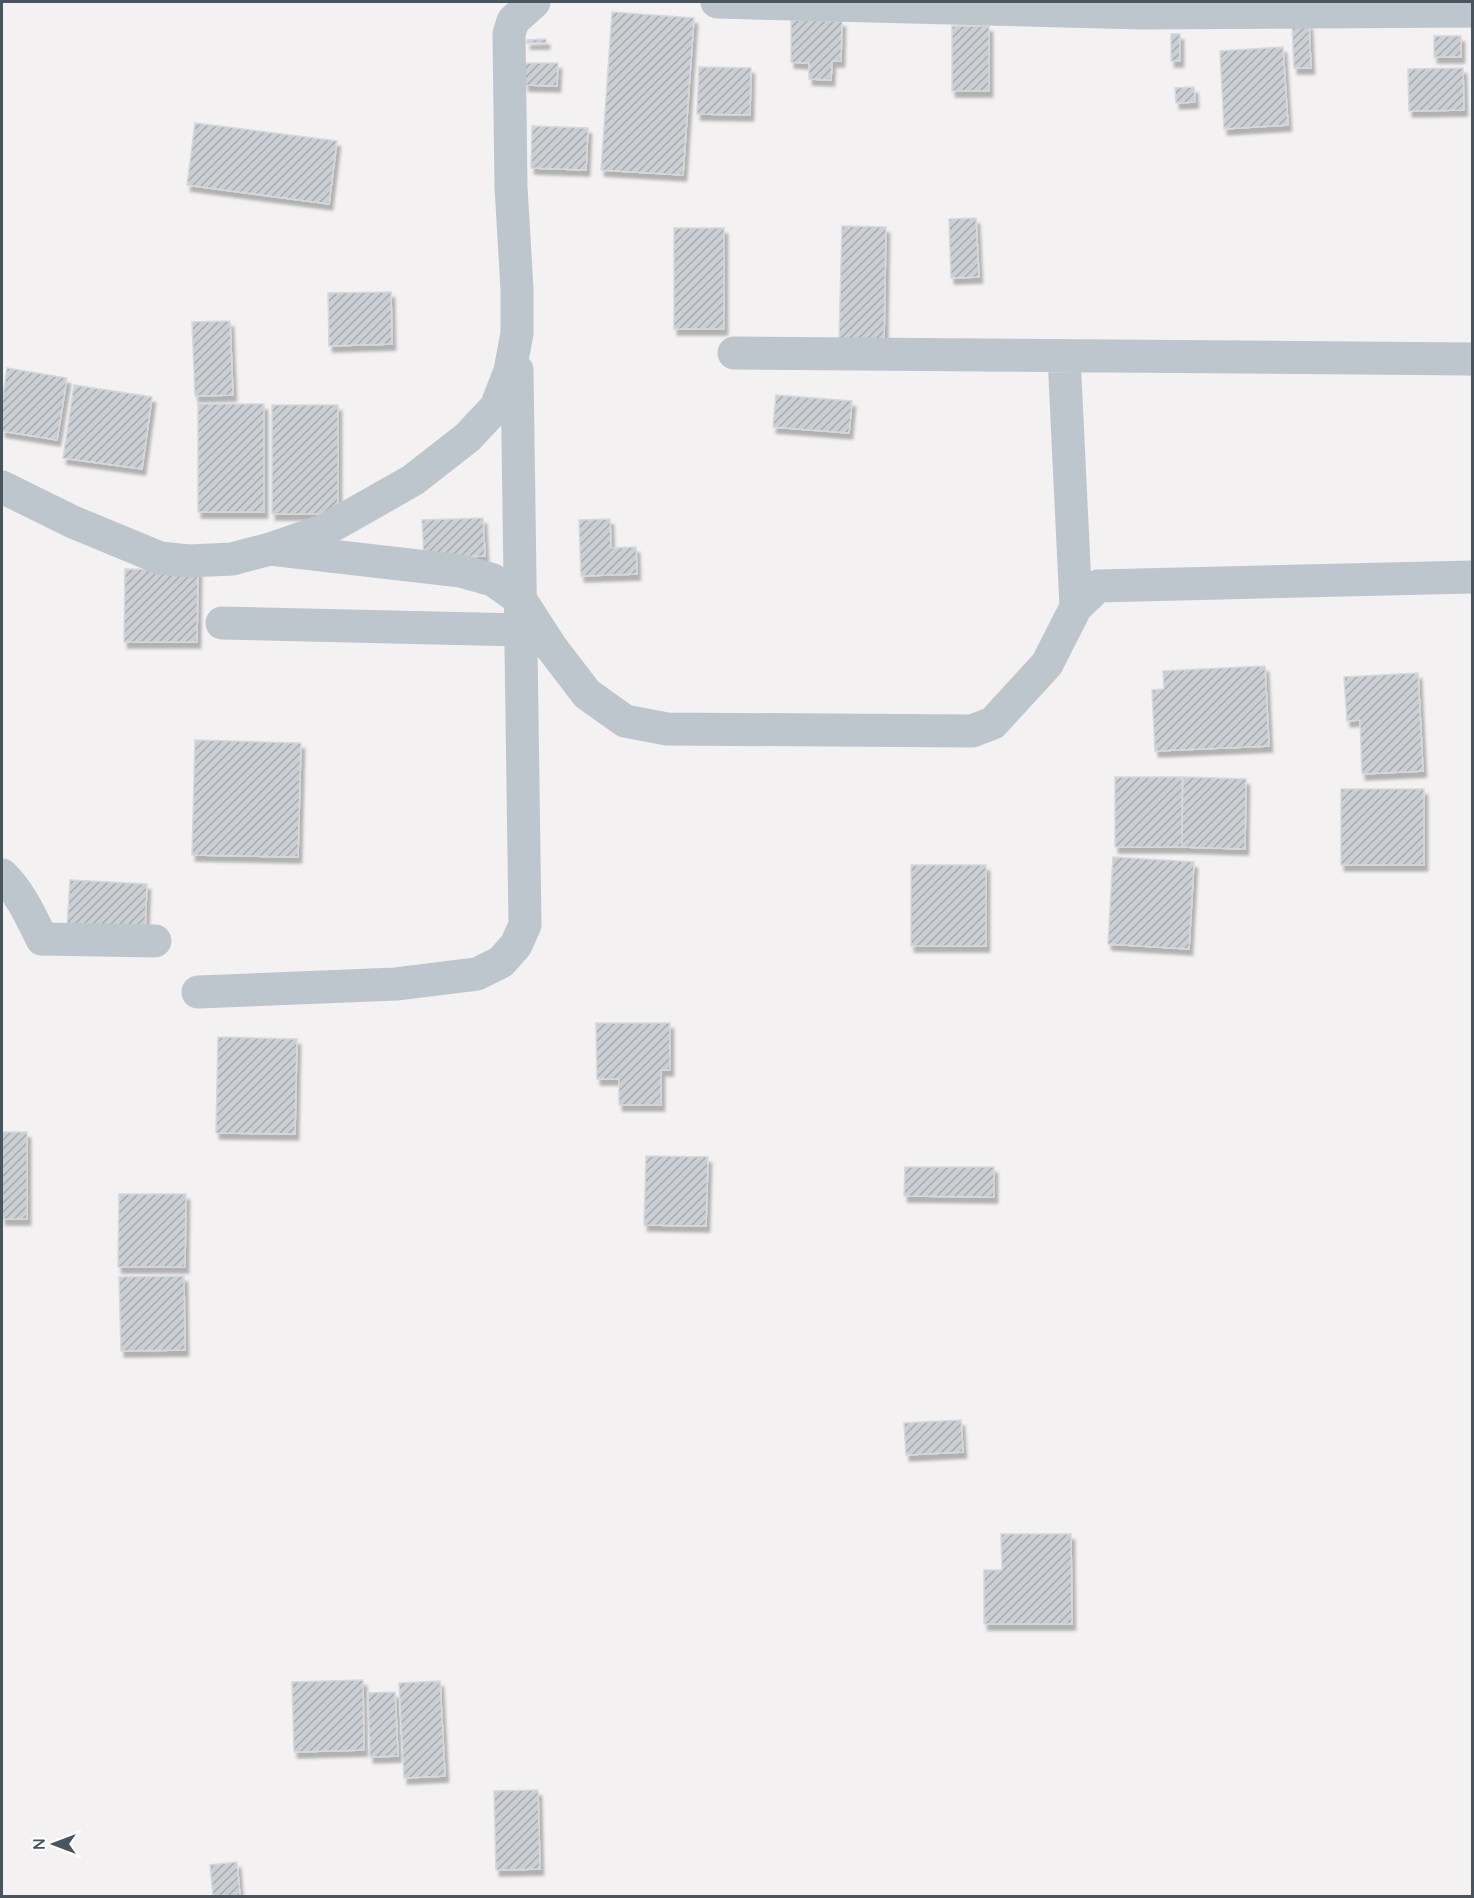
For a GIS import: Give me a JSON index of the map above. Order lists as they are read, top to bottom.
{
  "north": "left"
}
